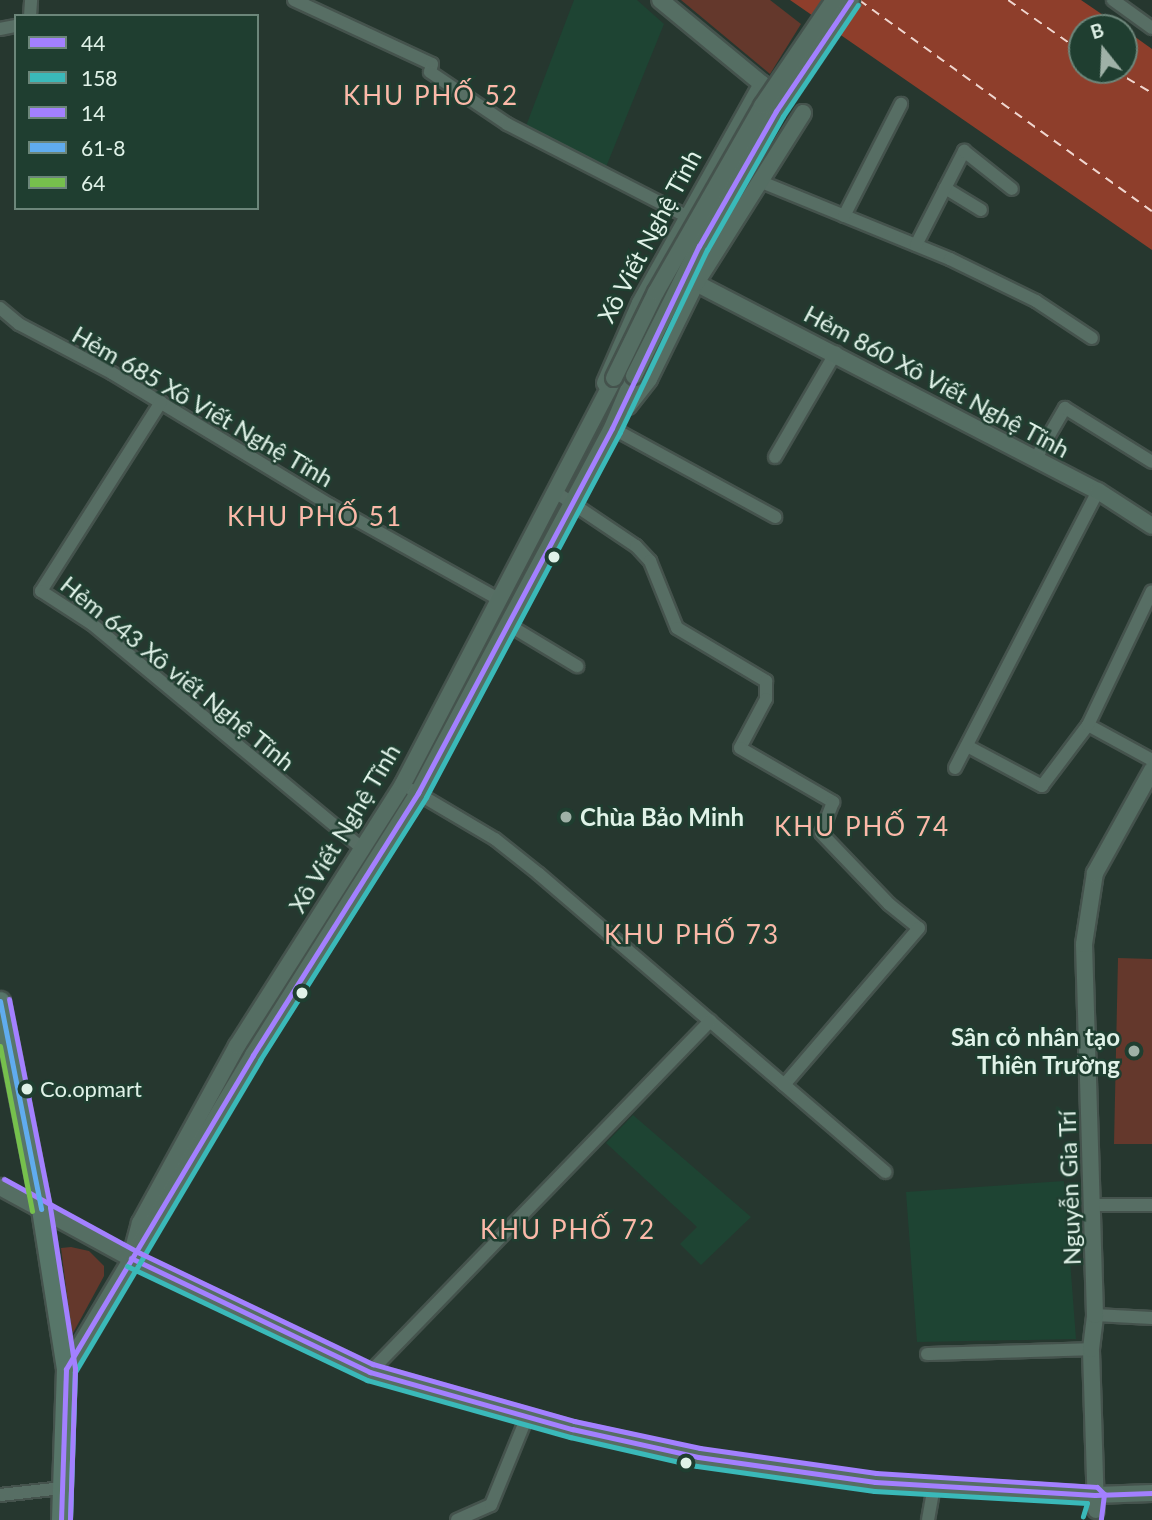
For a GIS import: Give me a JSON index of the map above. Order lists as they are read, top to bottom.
{
  "streets": {
    "main road": ["Xô Viết Nghệ Tĩnh", "Hẻm 860 Xô Viết Nghệ Tĩnh", "Nguyễn Gia Trí"],
    "street": ["Hẻm 685 Xô Viết Nghệ Tĩnh", "Hẻm 643 Xô viết Nghệ Tĩnh"]
  },
  "crossings": [
    ["Xô Viết Nghệ Tĩnh", "Hẻm 860 Xô Viết Nghệ Tĩnh"],
    ["Xô Viết Nghệ Tĩnh", "Hẻm 685 Xô Viết Nghệ Tĩnh"],
    ["Xô Viết Nghệ Tĩnh", "Hẻm 643 Xô viết Nghệ Tĩnh"],
    ["Hẻm 685 Xô Viết Nghệ Tĩnh", "Hẻm 643 Xô viết Nghệ Tĩnh"]
  ],
  "districts": [
    "KHU PHỐ 52",
    "KHU PHỐ 51",
    "KHU PHỐ 74",
    "KHU PHỐ 73",
    "KHU PHỐ 72"
  ],
  "places": ["Chùa Bảo Minh", "Sân cỏ nhân tạo Thiên Trường", "Co.opmart"],
  "lines": [
    "transit line 44",
    "transit line 158",
    "transit line 14",
    "transit line 61-8",
    "transit line 64"
  ],
  "legend": [
    "44",
    "158",
    "14",
    "61-8",
    "64"
  ],
  "north": "top"
}
